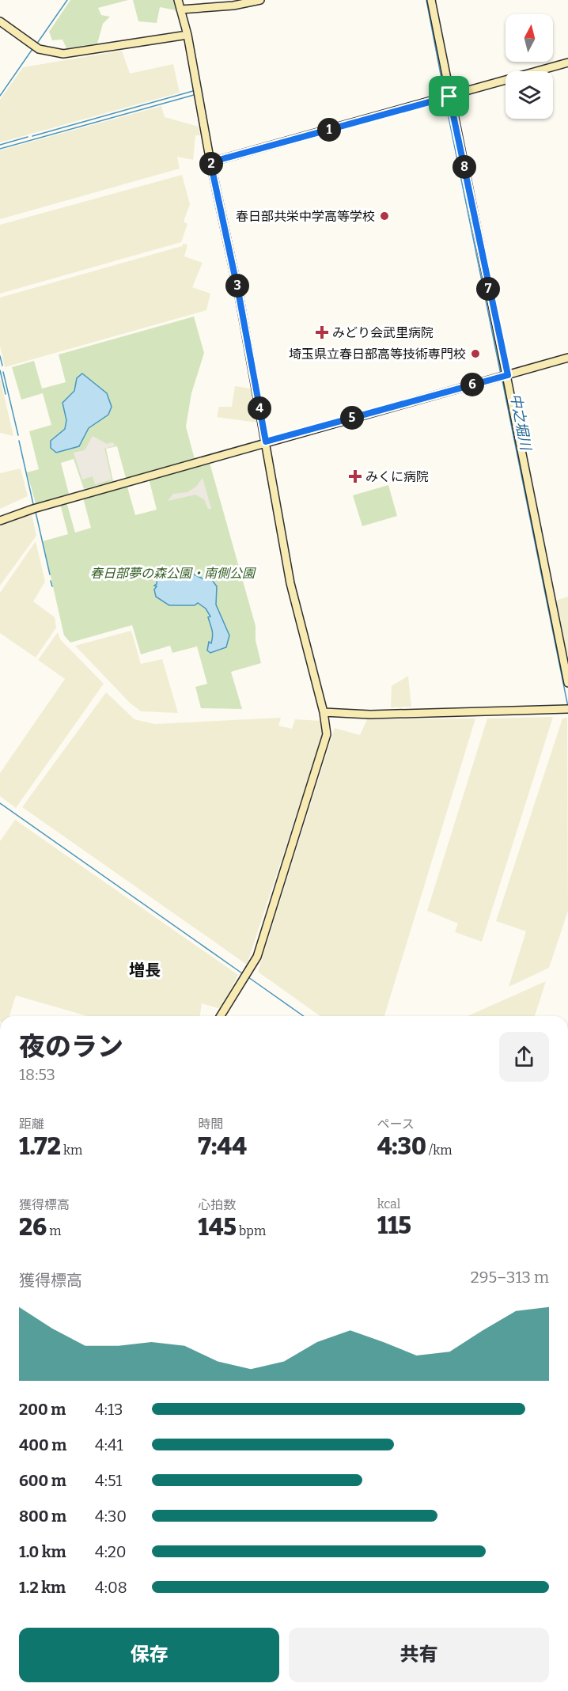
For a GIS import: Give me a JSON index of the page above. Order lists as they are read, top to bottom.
{
  "districts": ["増長"],
  "water": ["中之堀川"],
  "parks": ["春日部夢の森公園・南側公園"],
  "places": {
    "other": ["春日部共栄中学高等学校", "埼玉県立春日部高等技術専門校"],
    "health": ["みどり会武里病院", "みくに病院"]
  },
  "north": "top",
  "page": {
    "pins": [
      "1",
      "2",
      "8",
      "3",
      "7",
      "6",
      "4",
      "5"
    ],
    "heading": ["夜のラン", "18:53"],
    "stats": [
      ["距離", "1.72 km"],
      ["時間", "7:44"],
      ["ペース", "4:30 /km"],
      ["獲得標高", "26 m"],
      ["心拍数", "145 bpm"],
      ["kcal", "115"]
    ],
    "chart": ["獲得標高", "295–313 m"],
    "list": [
      {
        "name": "200 m",
        "note": "4:13"
      },
      {
        "name": "400 m",
        "note": "4:41"
      },
      {
        "name": "600 m",
        "note": "4:51"
      },
      {
        "name": "800 m",
        "note": "4:30"
      },
      {
        "name": "1.0 km",
        "note": "4:20"
      },
      {
        "name": "1.2 km",
        "note": "4:08"
      }
    ],
    "buttons": ["保存", "共有"]
  }
}
